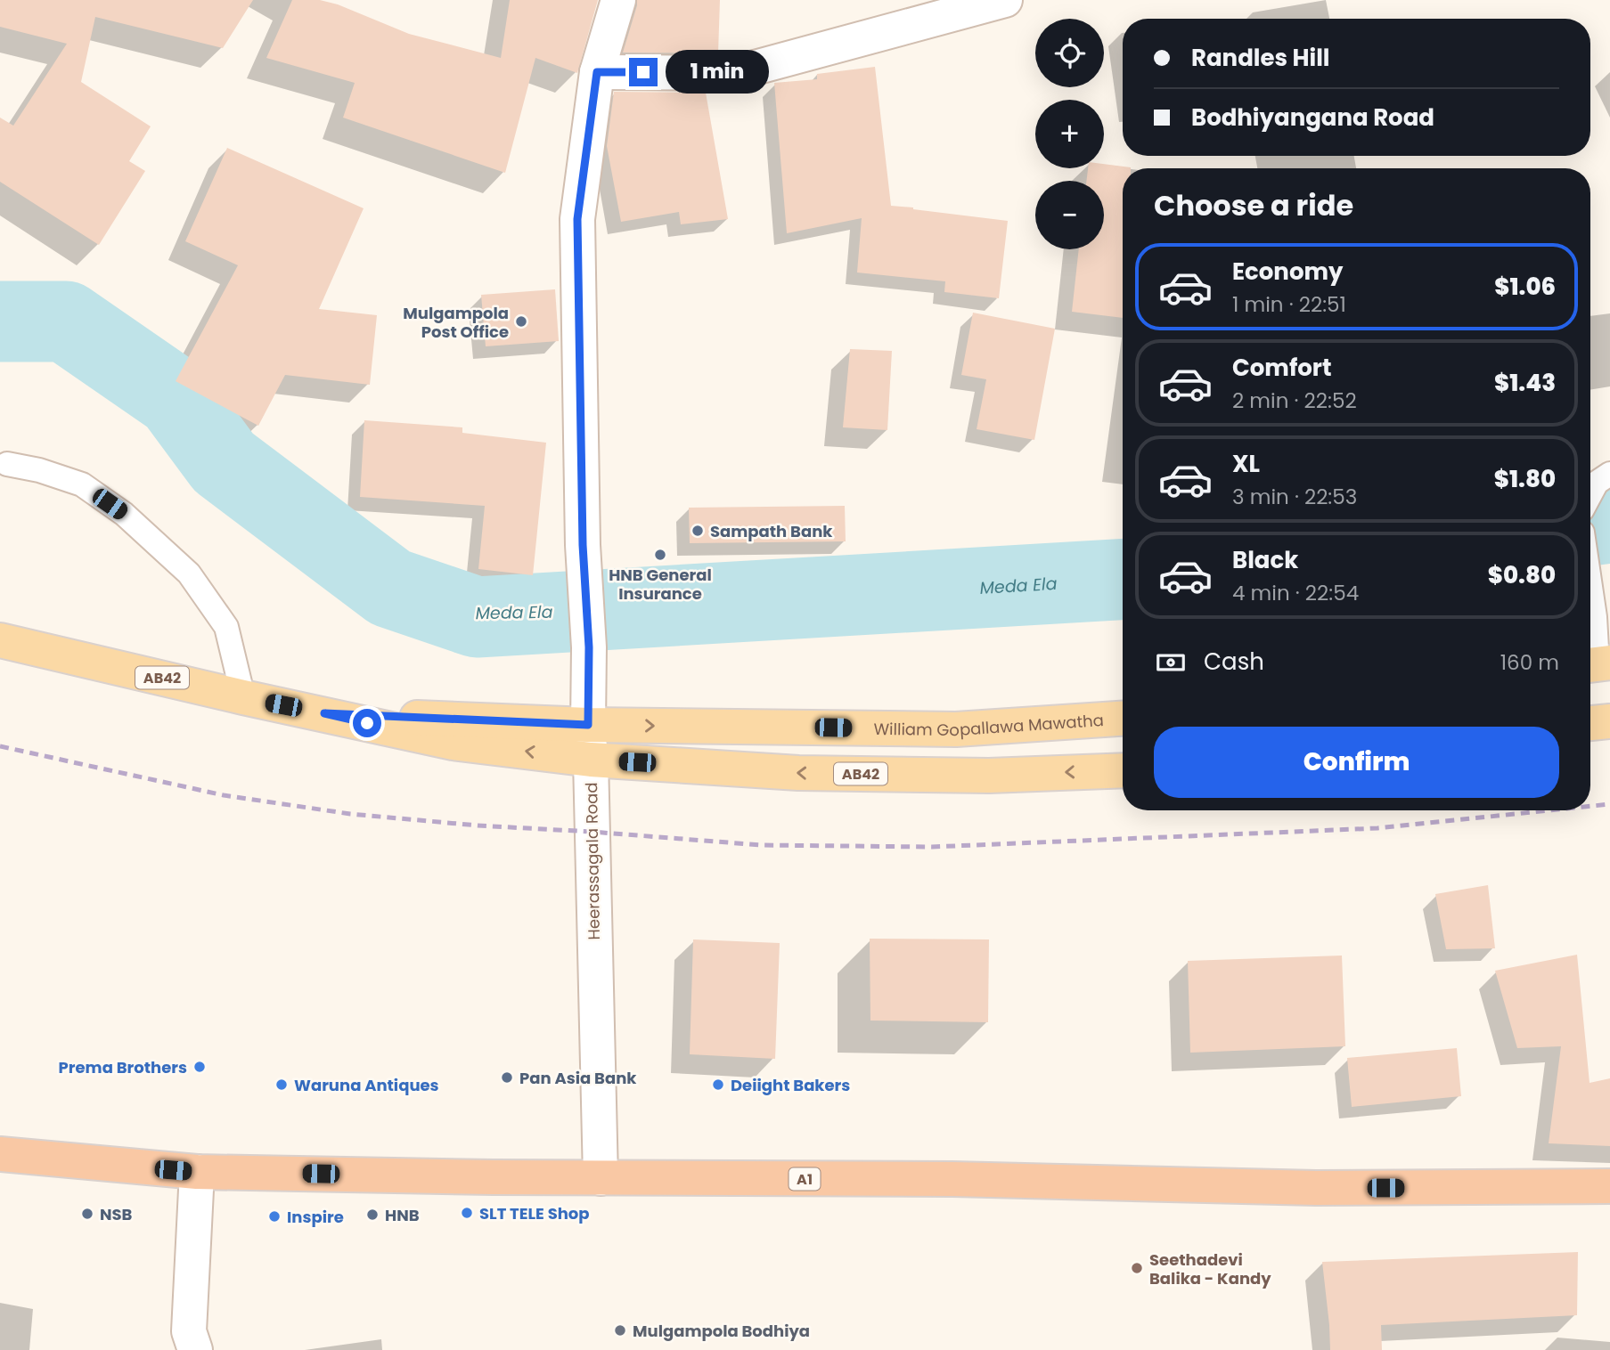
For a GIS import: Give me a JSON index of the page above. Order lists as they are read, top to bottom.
{
  "streets": {
    "highway": ["A1"],
    "main road": ["AB42", "William Gopallawa Mawatha"],
    "street": ["Heerassagala Road"]
  },
  "crossings": [
    ["William Gopallawa Mawatha", "Heerassagala Road"],
    ["Heerassagala Road", "A1"]
  ],
  "water": ["Meda Ela"],
  "places": [
    "Mulgampola Post Office",
    "Sampath Bank",
    "HNB General Insurance",
    "Prema Brothers",
    "Pan Asia Bank",
    "Waruna Antiques",
    "Deiight Bakers",
    "SLT TELE Shop",
    "NSB",
    "HNB",
    "Inspire",
    "Seethadevi Balika - Kandy",
    "Mulgampola Bodhiya"
  ],
  "page": {
    "map_buttons": ["+", "−"],
    "banner": ["Randles Hill", "Bodhiyangana Road"],
    "bubble": "1 min",
    "heading": "Choose a ride",
    "list": [
      {
        "name": "Economy",
        "note": "1 min · 22:51",
        "value": "$1.06"
      },
      {
        "name": "Comfort",
        "note": "2 min · 22:52",
        "value": "$1.43"
      },
      {
        "name": "XL",
        "note": "3 min · 22:53",
        "value": "$1.80"
      },
      {
        "name": "Black",
        "note": "4 min · 22:54",
        "value": "$0.80"
      }
    ],
    "pay": ["Cash", "160 m"],
    "buttons": "Confirm"
  }
}
